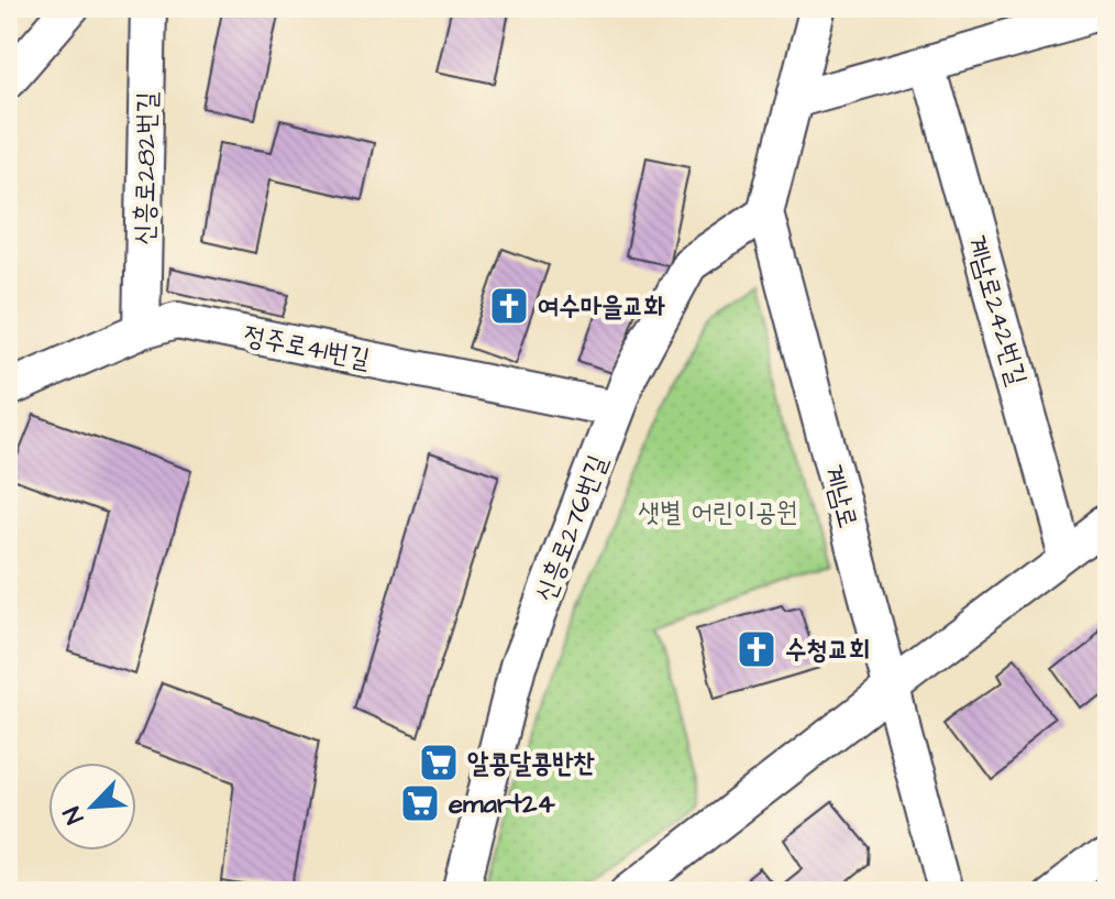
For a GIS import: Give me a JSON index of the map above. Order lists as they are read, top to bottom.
{
  "streets": {
    "street": [
      "신흥로282번길",
      "계남로242번길",
      "정주로41번길",
      "계남로",
      "신흥로276번길"
    ]
  },
  "crossings": [
    ["신흥로282번길", "정주로41번길"],
    ["정주로41번길", "신흥로276번길"],
    ["계남로", "신흥로276번길"]
  ],
  "parks": ["샛별 어린이공원"],
  "places": {
    "church": ["여수마을교화", "수청교회"],
    "supermarket": ["알콩달콩반찬", "emart24"]
  },
  "north": "bottom left"
}
